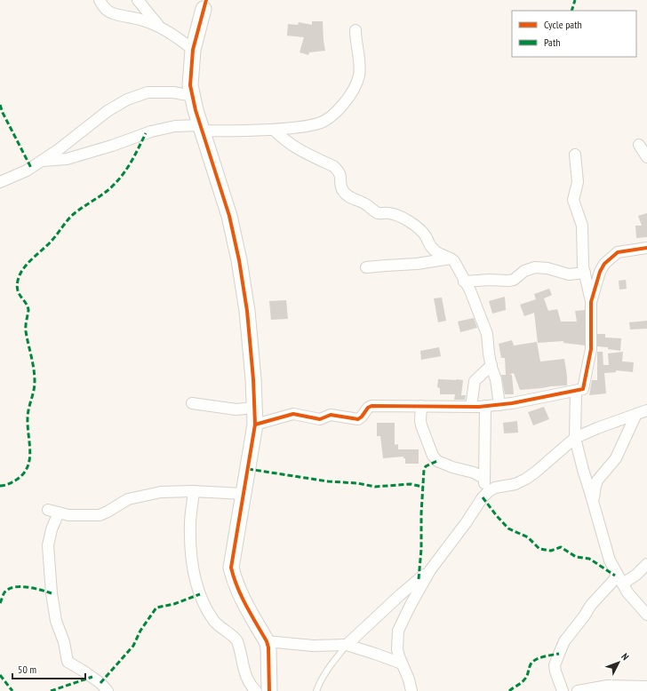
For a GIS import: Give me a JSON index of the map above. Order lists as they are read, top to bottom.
{
  "legend": ["Cycle path", "Path"],
  "scale_bar": "50 m",
  "north": "top right"
}
